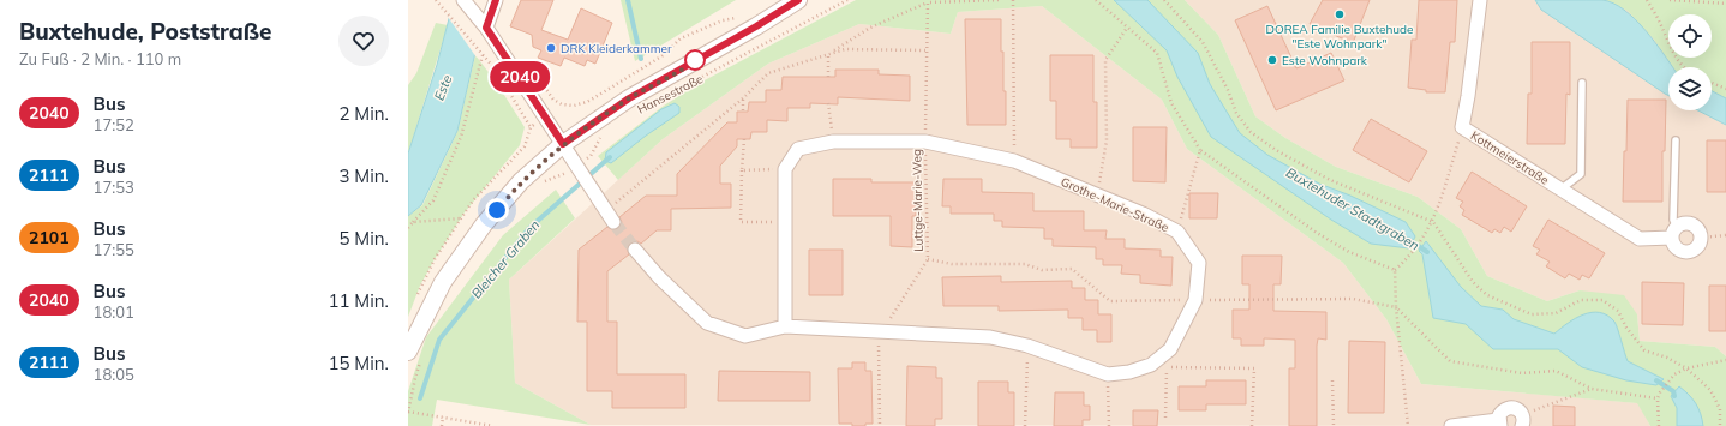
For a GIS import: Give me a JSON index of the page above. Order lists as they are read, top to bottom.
{
  "streets": {
    "street": ["Hansestraße", "Kottmeierstraße", "Grothe-Marie-Straße"],
    "path": ["Luttge-Marie-Weg"]
  },
  "crossings": [
    ["Luttge-Marie-Weg", "Grothe-Marie-Straße"]
  ],
  "water": ["Este", "Buxtehuder Stadtgraben", "Bleicher Graben"],
  "places": ["DOREA Familie Buxtehude \"Este Wohnpark\"", "DRK Kleiderkammer", "Este Wohnpark"],
  "lines": ["bus line 2040"],
  "page": {
    "heading": ["Buxtehude, Poststraße", "Zu Fuß · 2 Min. · 110 m"],
    "on_map": "2040",
    "list": [
      {
        "mark": "2040",
        "name": "Bus",
        "note": "17:52",
        "value": "2 Min."
      },
      {
        "mark": "2111",
        "name": "Bus",
        "note": "17:53",
        "value": "3 Min."
      },
      {
        "mark": "2101",
        "name": "Bus",
        "note": "17:55",
        "value": "5 Min."
      },
      {
        "mark": "2040",
        "name": "Bus",
        "note": "18:01",
        "value": "11 Min."
      },
      {
        "mark": "2111",
        "name": "Bus",
        "note": "18:05",
        "value": "15 Min."
      }
    ]
  }
}
